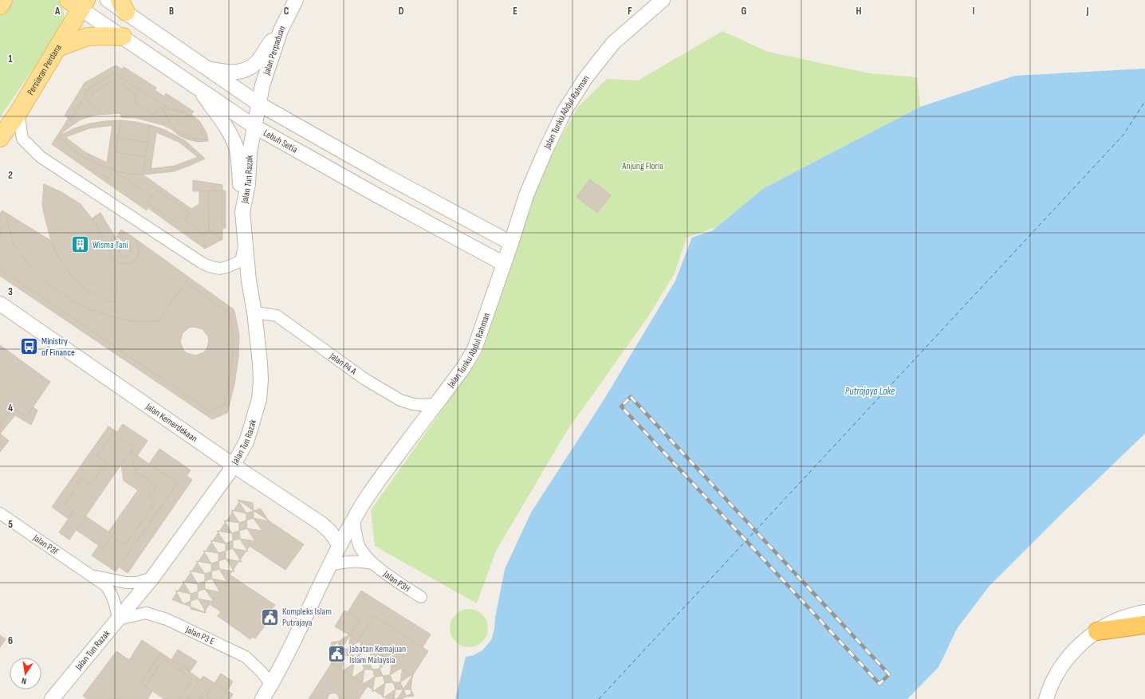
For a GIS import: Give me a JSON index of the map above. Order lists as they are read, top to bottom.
{
  "streets": {
    "main road": ["Persiaran Perdana"],
    "street": [
      "Jalan Perpaduan",
      "Jalan Tunku Abdul Rahman",
      "Lebuh Setia",
      "Jalan Tun Razak",
      "Jalan P4 A",
      "Jalan Kemerdekaan",
      "Jalan P3F",
      "Jalan P3H",
      "Jalan P3 E"
    ]
  },
  "crossings": [
    ["Jalan Perpaduan", "Lebuh Setia"],
    ["Jalan Perpaduan", "Jalan Tun Razak"],
    ["Persiaran Perdana", "Lebuh Setia"],
    ["Jalan Tunku Abdul Rahman", "Lebuh Setia"],
    ["Jalan Tunku Abdul Rahman", "Jalan P4 A"],
    ["Jalan Tunku Abdul Rahman", "Jalan Kemerdekaan"],
    ["Jalan Tunku Abdul Rahman", "Jalan P3H"],
    ["Jalan Tunku Abdul Rahman", "Jalan P3 E"],
    ["Lebuh Setia", "Jalan Tun Razak"],
    ["Jalan Tun Razak", "Jalan P4 A"],
    ["Jalan Tun Razak", "Jalan Kemerdekaan"],
    ["Jalan Tun Razak", "Jalan P3F"],
    ["Jalan Tun Razak", "Jalan P3 E"],
    ["Jalan P3F", "Jalan P3 E"]
  ],
  "water": ["Putrajaya Lake"],
  "parks": ["Anjung Floria"],
  "places": {
    "building": ["Wisma Tani"],
    "bus stop": ["Ministry of Finance"],
    "public building": ["Kompleks Islam Putrajaya", "Jabatan Kemajuan Islam Malaysia"]
  },
  "north": "bottom",
  "grid": {
    "columns": [
      "A",
      "B",
      "C",
      "D",
      "E",
      "F",
      "G",
      "H",
      "I",
      "J"
    ],
    "rows": [
      "1",
      "2",
      "3",
      "4",
      "5",
      "6"
    ]
  }
}
